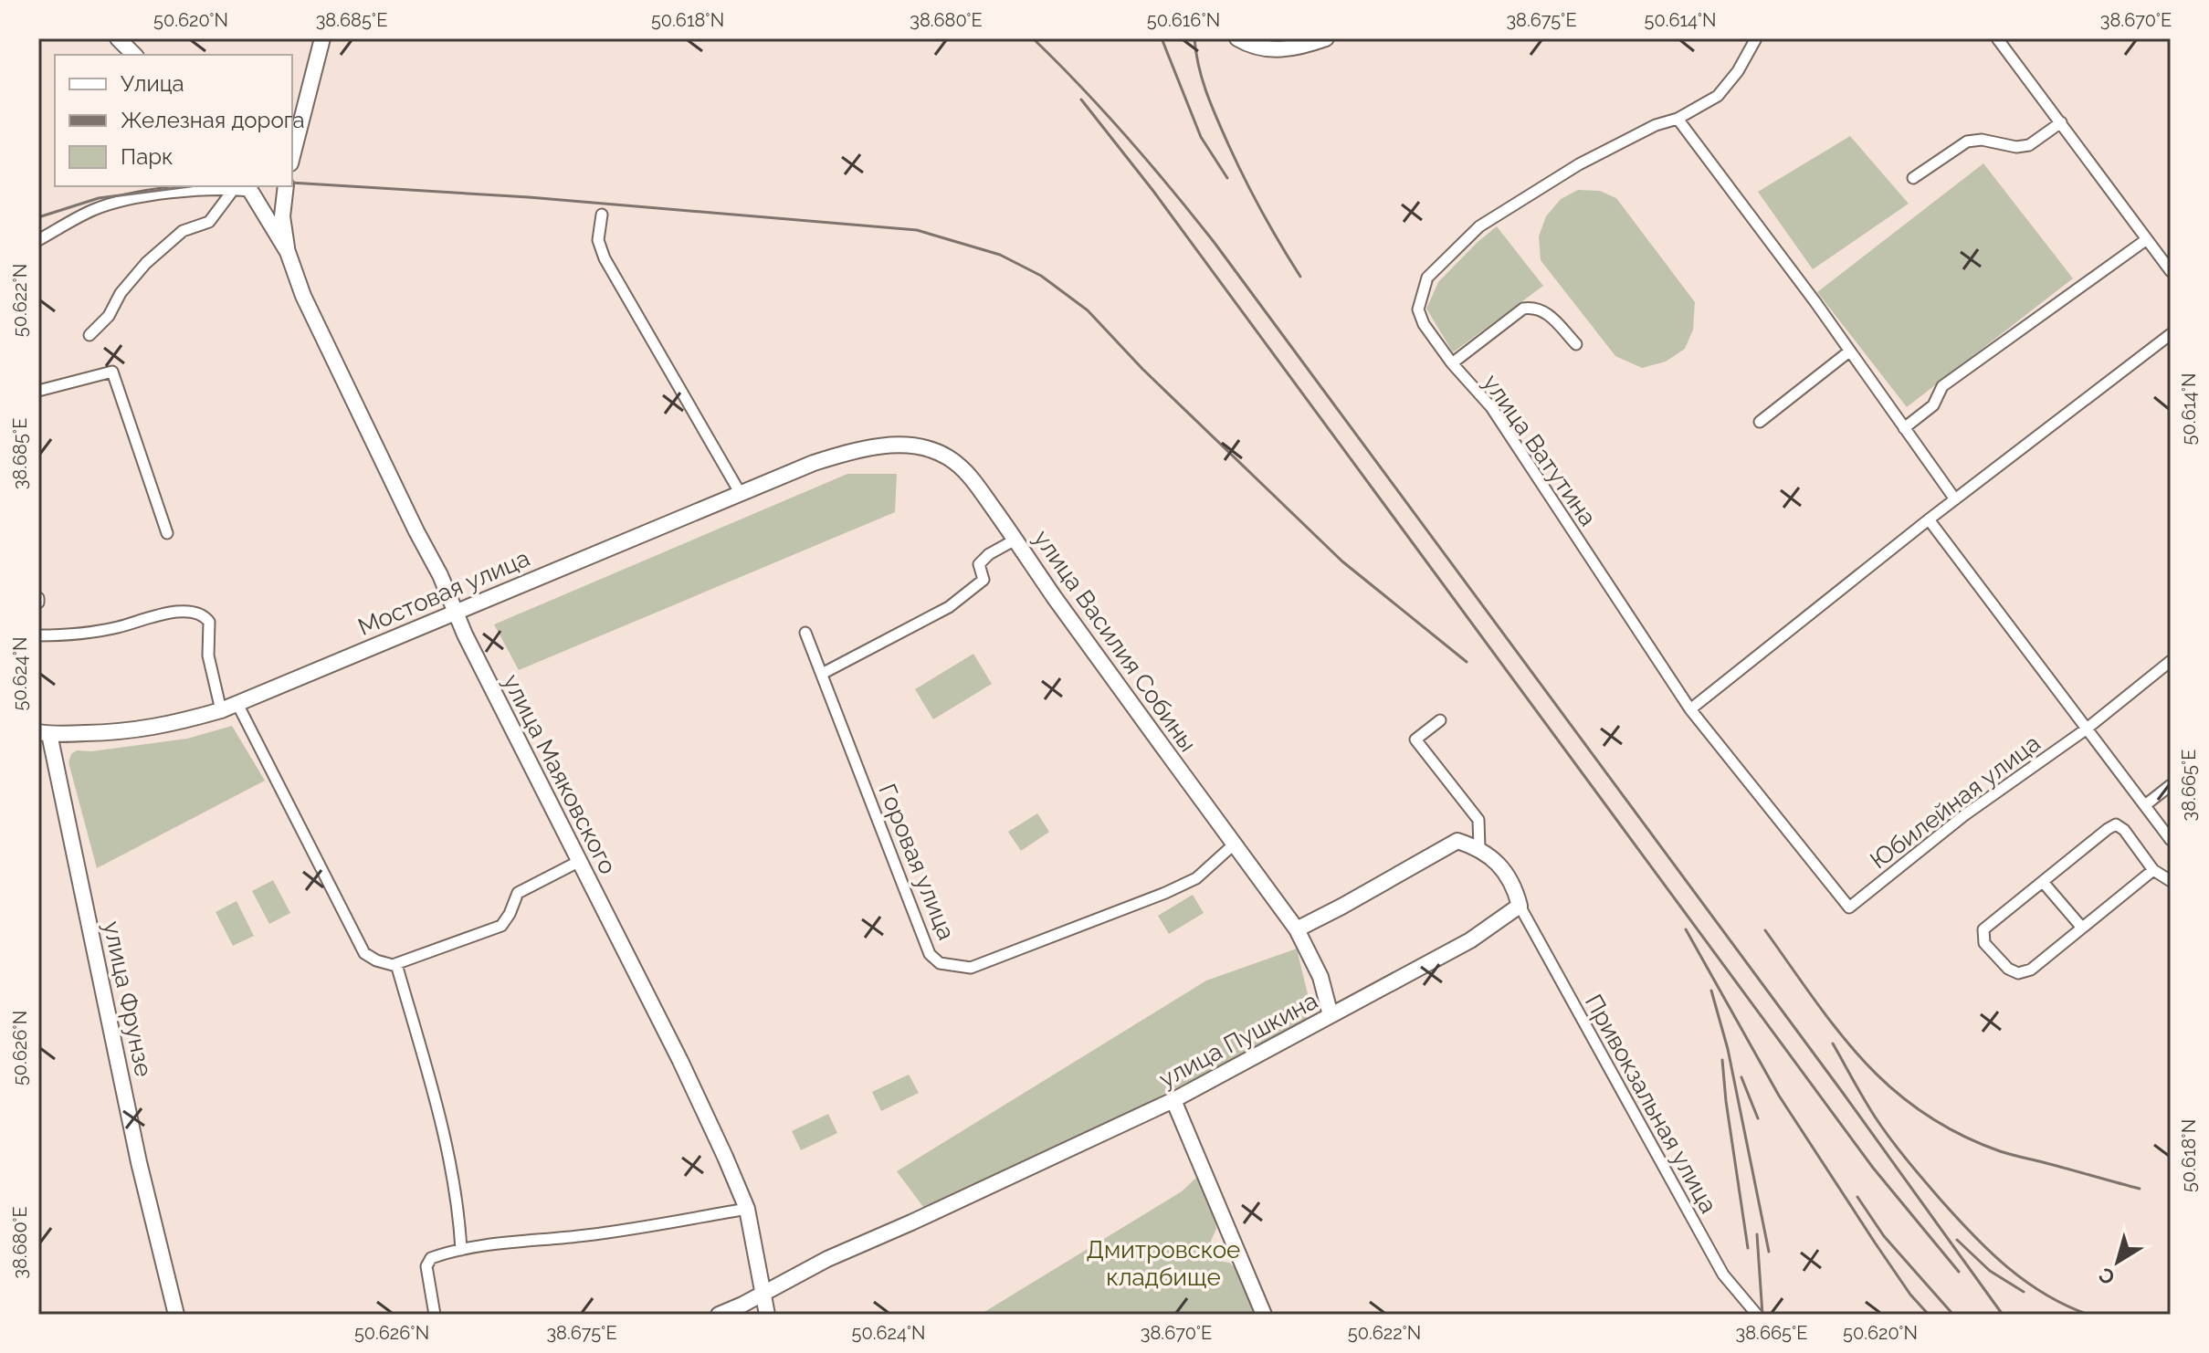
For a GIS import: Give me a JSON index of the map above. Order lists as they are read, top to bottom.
{
  "streets": {
    "street": [
      "улица Ватутина",
      "Мостовая улица",
      "улица Василия Собины",
      "улица Маяковского",
      "Юбилейная улица",
      "Горовая улица",
      "улица Фрунзе",
      "улица Пушкина",
      "Привокзальная улица"
    ]
  },
  "crossings": [
    ["улица Ватутина", "Юбилейная улица"],
    ["Мостовая улица", "улица Василия Собины"],
    ["Мостовая улица", "улица Маяковского"],
    ["Мостовая улица", "улица Фрунзе"],
    ["улица Василия Собины", "Горовая улица"],
    ["улица Василия Собины", "улица Пушкина"],
    ["улица Маяковского", "улица Пушкина"],
    ["улица Пушкина", "Привокзальная улица"]
  ],
  "parks": ["Дмитровское кладбище"],
  "legend": ["Улица", "Железная дорога", "Парк"],
  "north": "bottom left",
  "coordinates": [
    "50.620°N",
    "38.685°E",
    "50.618°N",
    "38.680°E",
    "50.616°N",
    "38.675°E",
    "50.614°N",
    "38.670°E",
    "50.622°N",
    "50.624°N",
    "38.665°E",
    "50.626°N"
  ]
}
